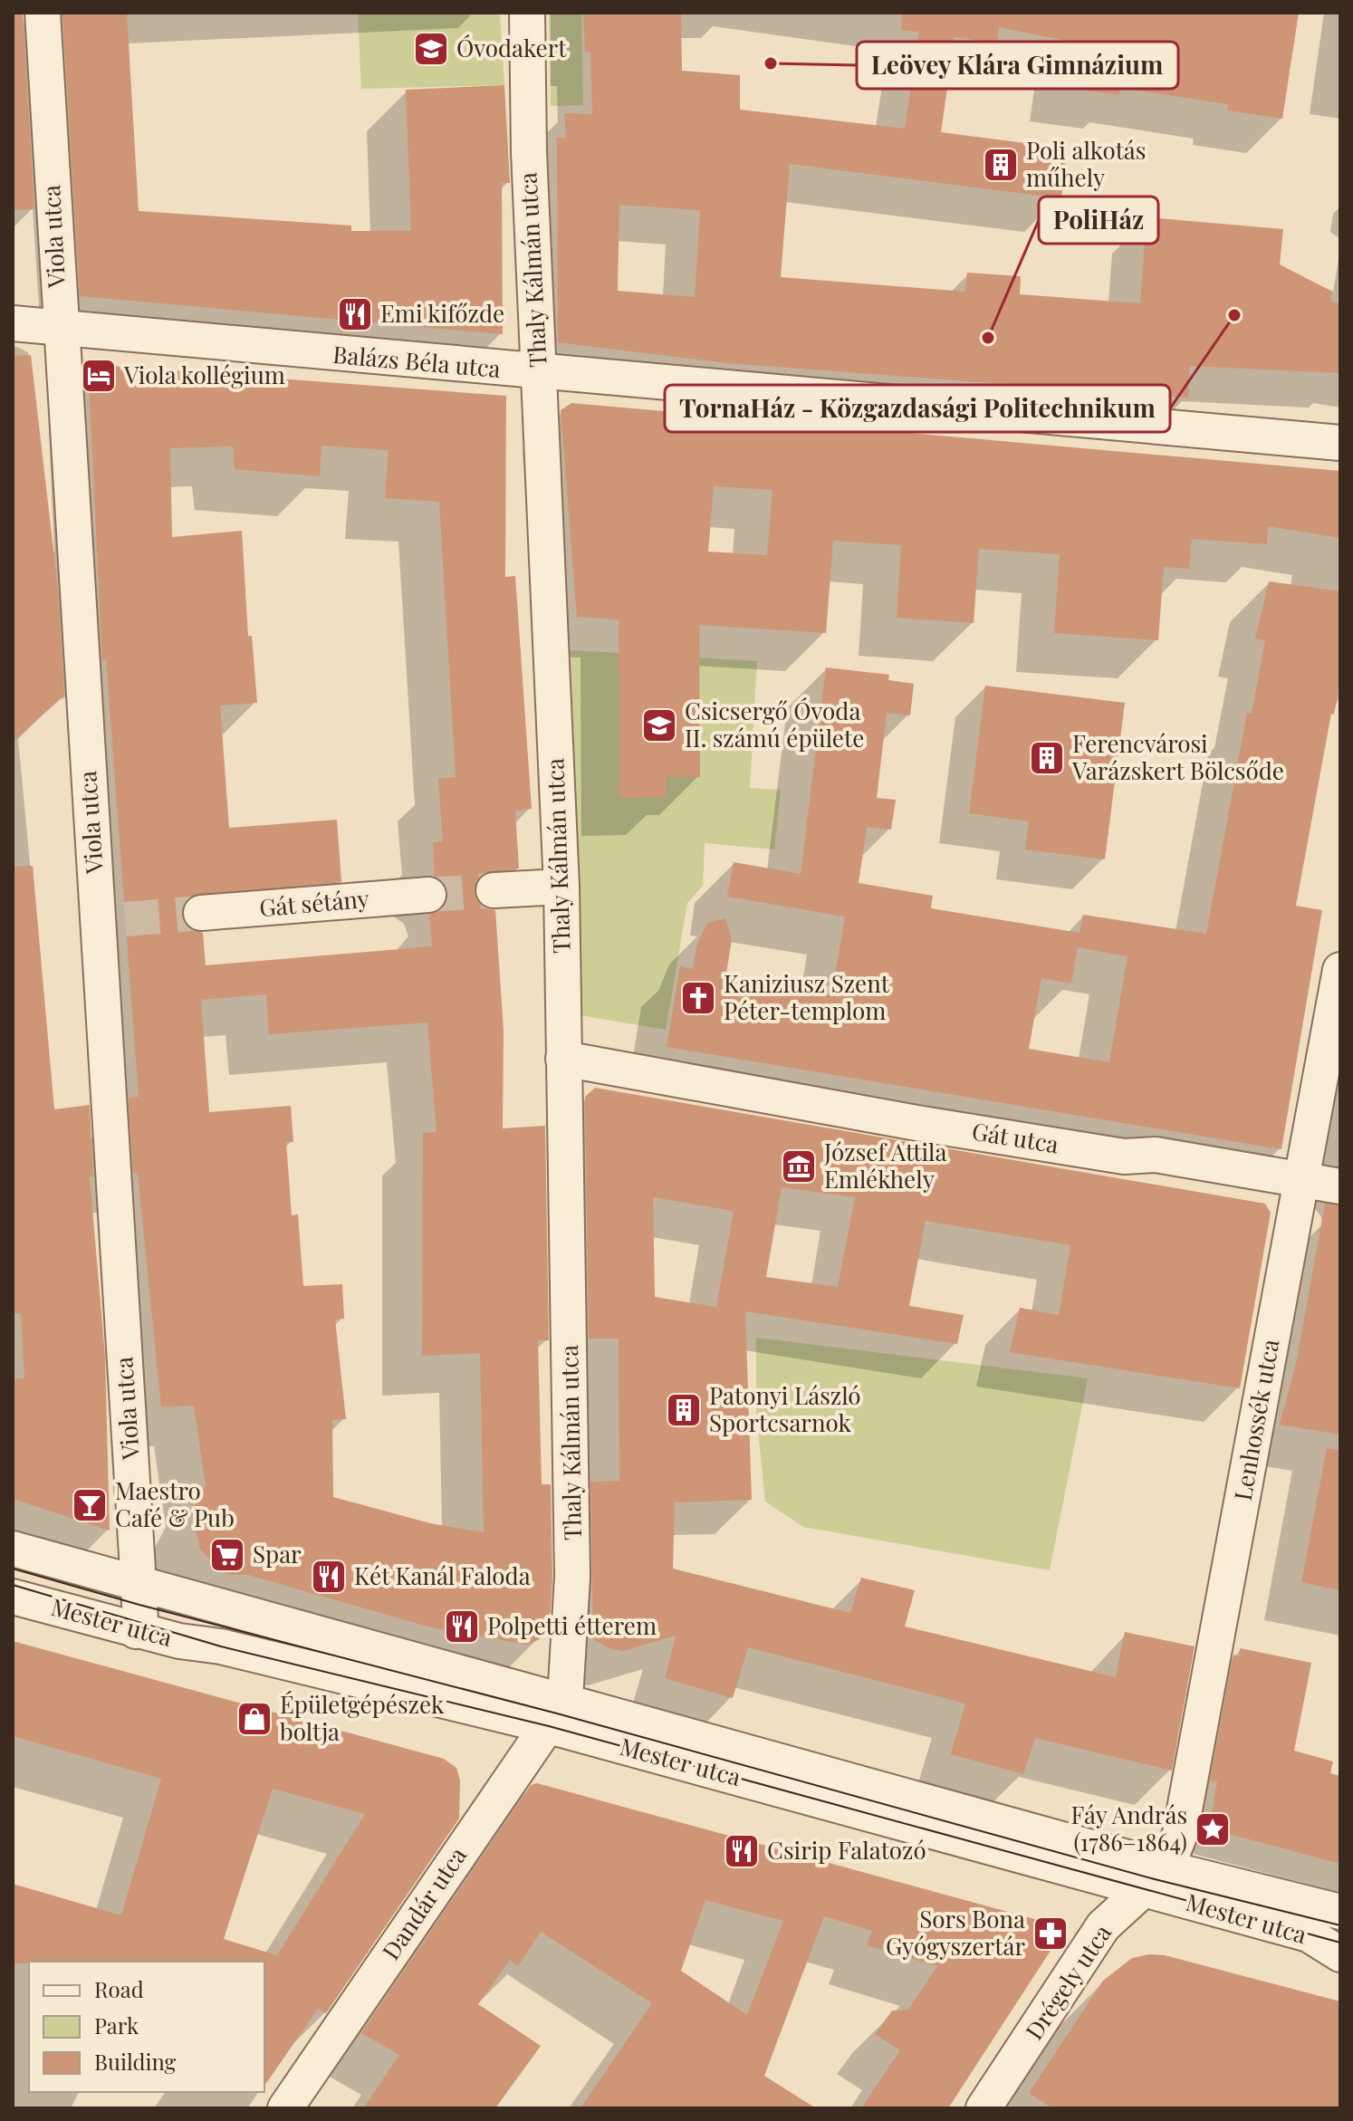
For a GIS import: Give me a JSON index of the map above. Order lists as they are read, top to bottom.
{
  "streets": {
    "street": [
      "Viola utca",
      "Thaly Kálmán utca",
      "Balázs Béla utca",
      "Gát sétány",
      "Gát utca",
      "Lenhossék utca",
      "Mester utca",
      "Dandár utca",
      "Drégely utca"
    ]
  },
  "crossings": [
    ["Viola utca", "Balázs Béla utca"],
    ["Viola utca", "Mester utca"],
    ["Thaly Kálmán utca", "Balázs Béla utca"],
    ["Thaly Kálmán utca", "Gát utca"],
    ["Thaly Kálmán utca", "Mester utca"],
    ["Thaly Kálmán utca", "Dandár utca"],
    ["Gát utca", "Lenhossék utca"],
    ["Lenhossék utca", "Mester utca"],
    ["Lenhossék utca", "Drégely utca"],
    ["Mester utca", "Dandár utca"],
    ["Mester utca", "Drégely utca"]
  ],
  "places": {
    "school or university": ["Óvodakert", "Csicsergő Óvoda II. számú épülete"],
    "other": ["Leövey Klára Gimnázium", "TornaHáz - Közgazdasági Politechnikum", "PoliHáz"],
    "building": ["Poli alkotás műhely", "Ferencvárosi Varázskert Bölcsőde", "Patonyi László Sportcsarnok"],
    "restaurant": [
      "Emi kifőzde",
      "Két Kanál Faloda",
      "Polpetti étterem",
      "Csirip Falatozó"
    ],
    "hotel": ["Viola kollégium"],
    "church": ["Kaniziusz Szent Péter-templom"],
    "museum": ["József Attila Emlékhely"],
    "bar": ["Maestro Café & Pub"],
    "supermarket": ["Spar"],
    "shop": ["Épületgépészek boltja"],
    "place": ["Fáy András (1786–1864)"],
    "pharmacy": ["Sors Bona Gyógyszertár"]
  },
  "legend": ["Road", "Park", "Building"]
}
